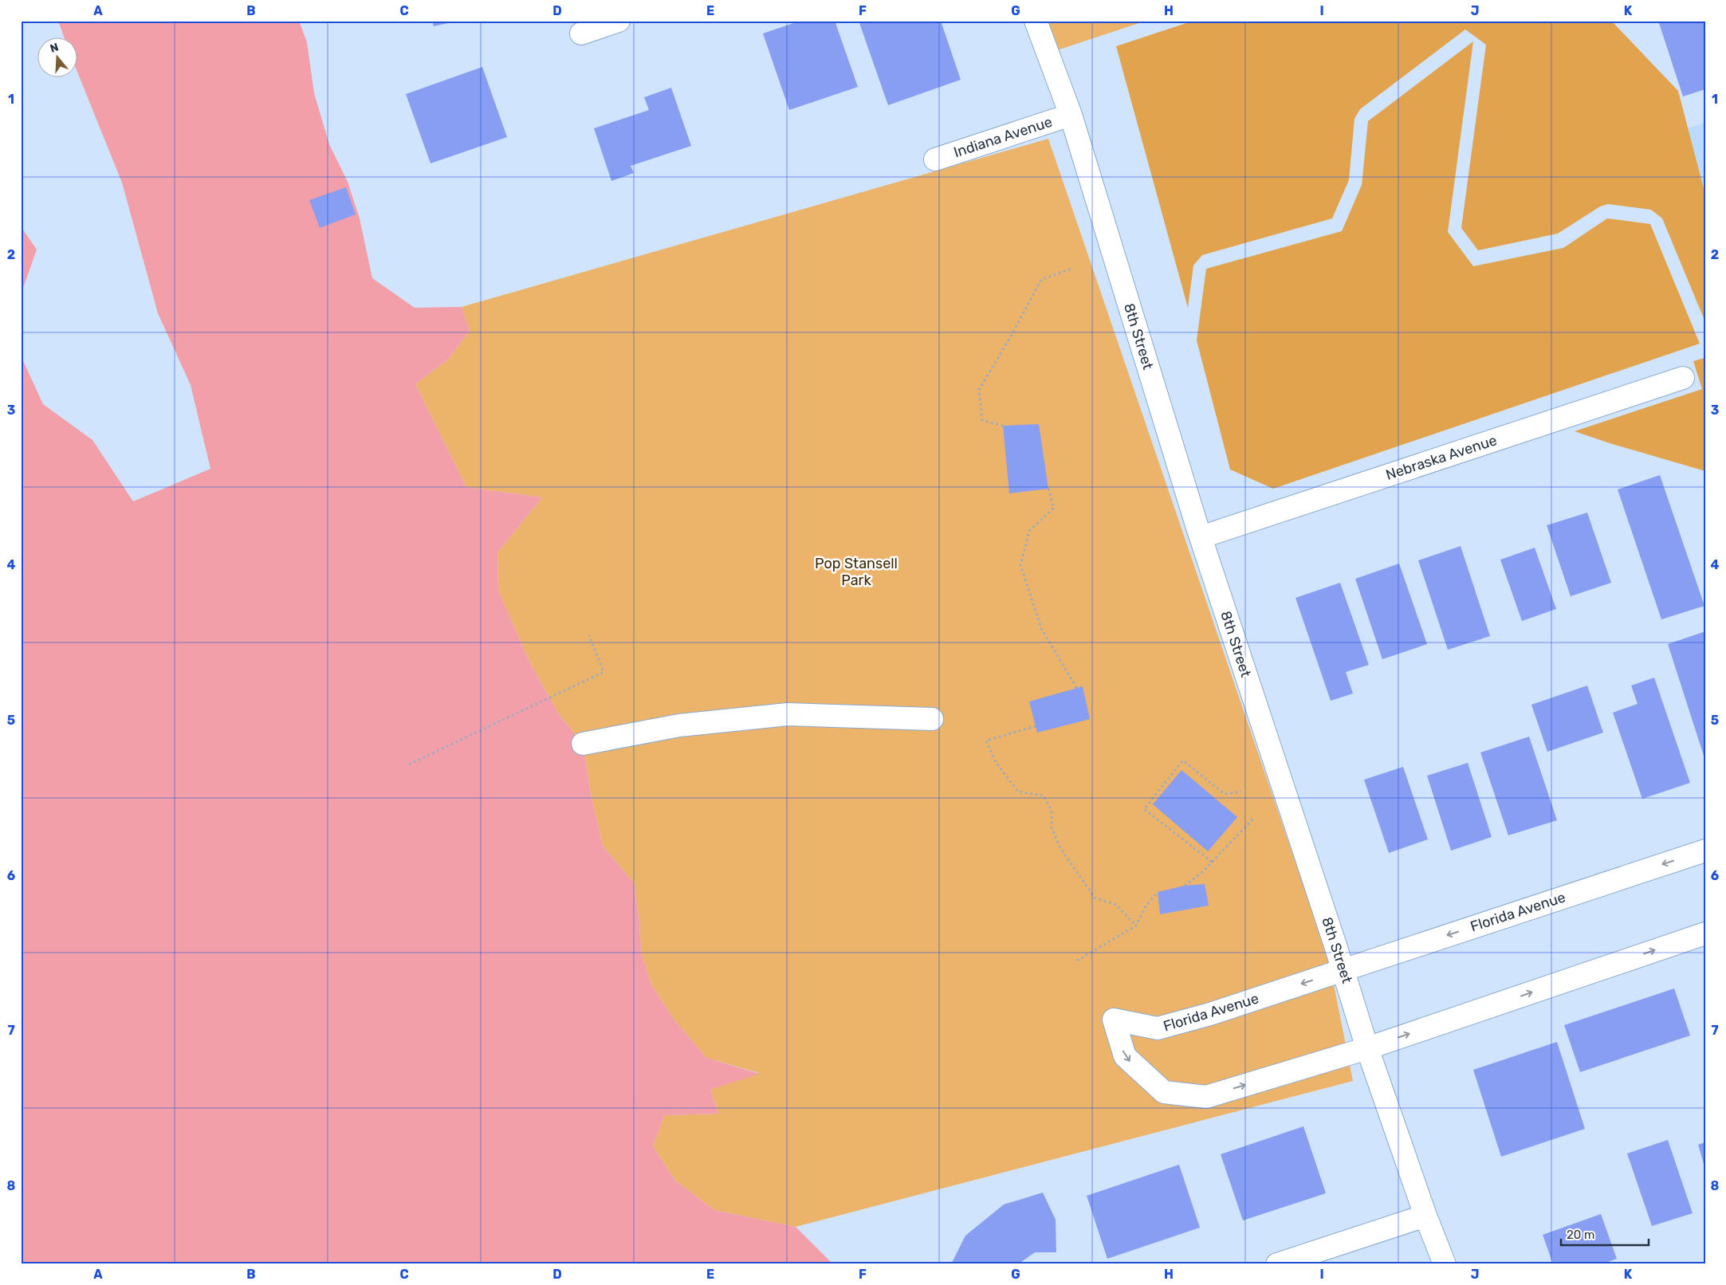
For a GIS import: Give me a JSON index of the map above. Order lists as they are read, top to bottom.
{
  "streets": {
    "street": [
      "Indiana Avenue",
      "8th Street",
      "Nebraska Avenue",
      "Florida Avenue"
    ]
  },
  "crossings": [
    ["Indiana Avenue", "8th Street"],
    ["8th Street", "Nebraska Avenue"],
    ["8th Street", "Florida Avenue"]
  ],
  "parks": ["Pop Stansell Park"],
  "scale_bar": "20 m",
  "north": "top",
  "grid": {
    "columns": [
      "A",
      "B",
      "C",
      "D",
      "E",
      "F",
      "G",
      "H",
      "I",
      "J",
      "K"
    ],
    "rows": [
      "1",
      "2",
      "3",
      "4",
      "5",
      "6",
      "7",
      "8"
    ]
  }
}
